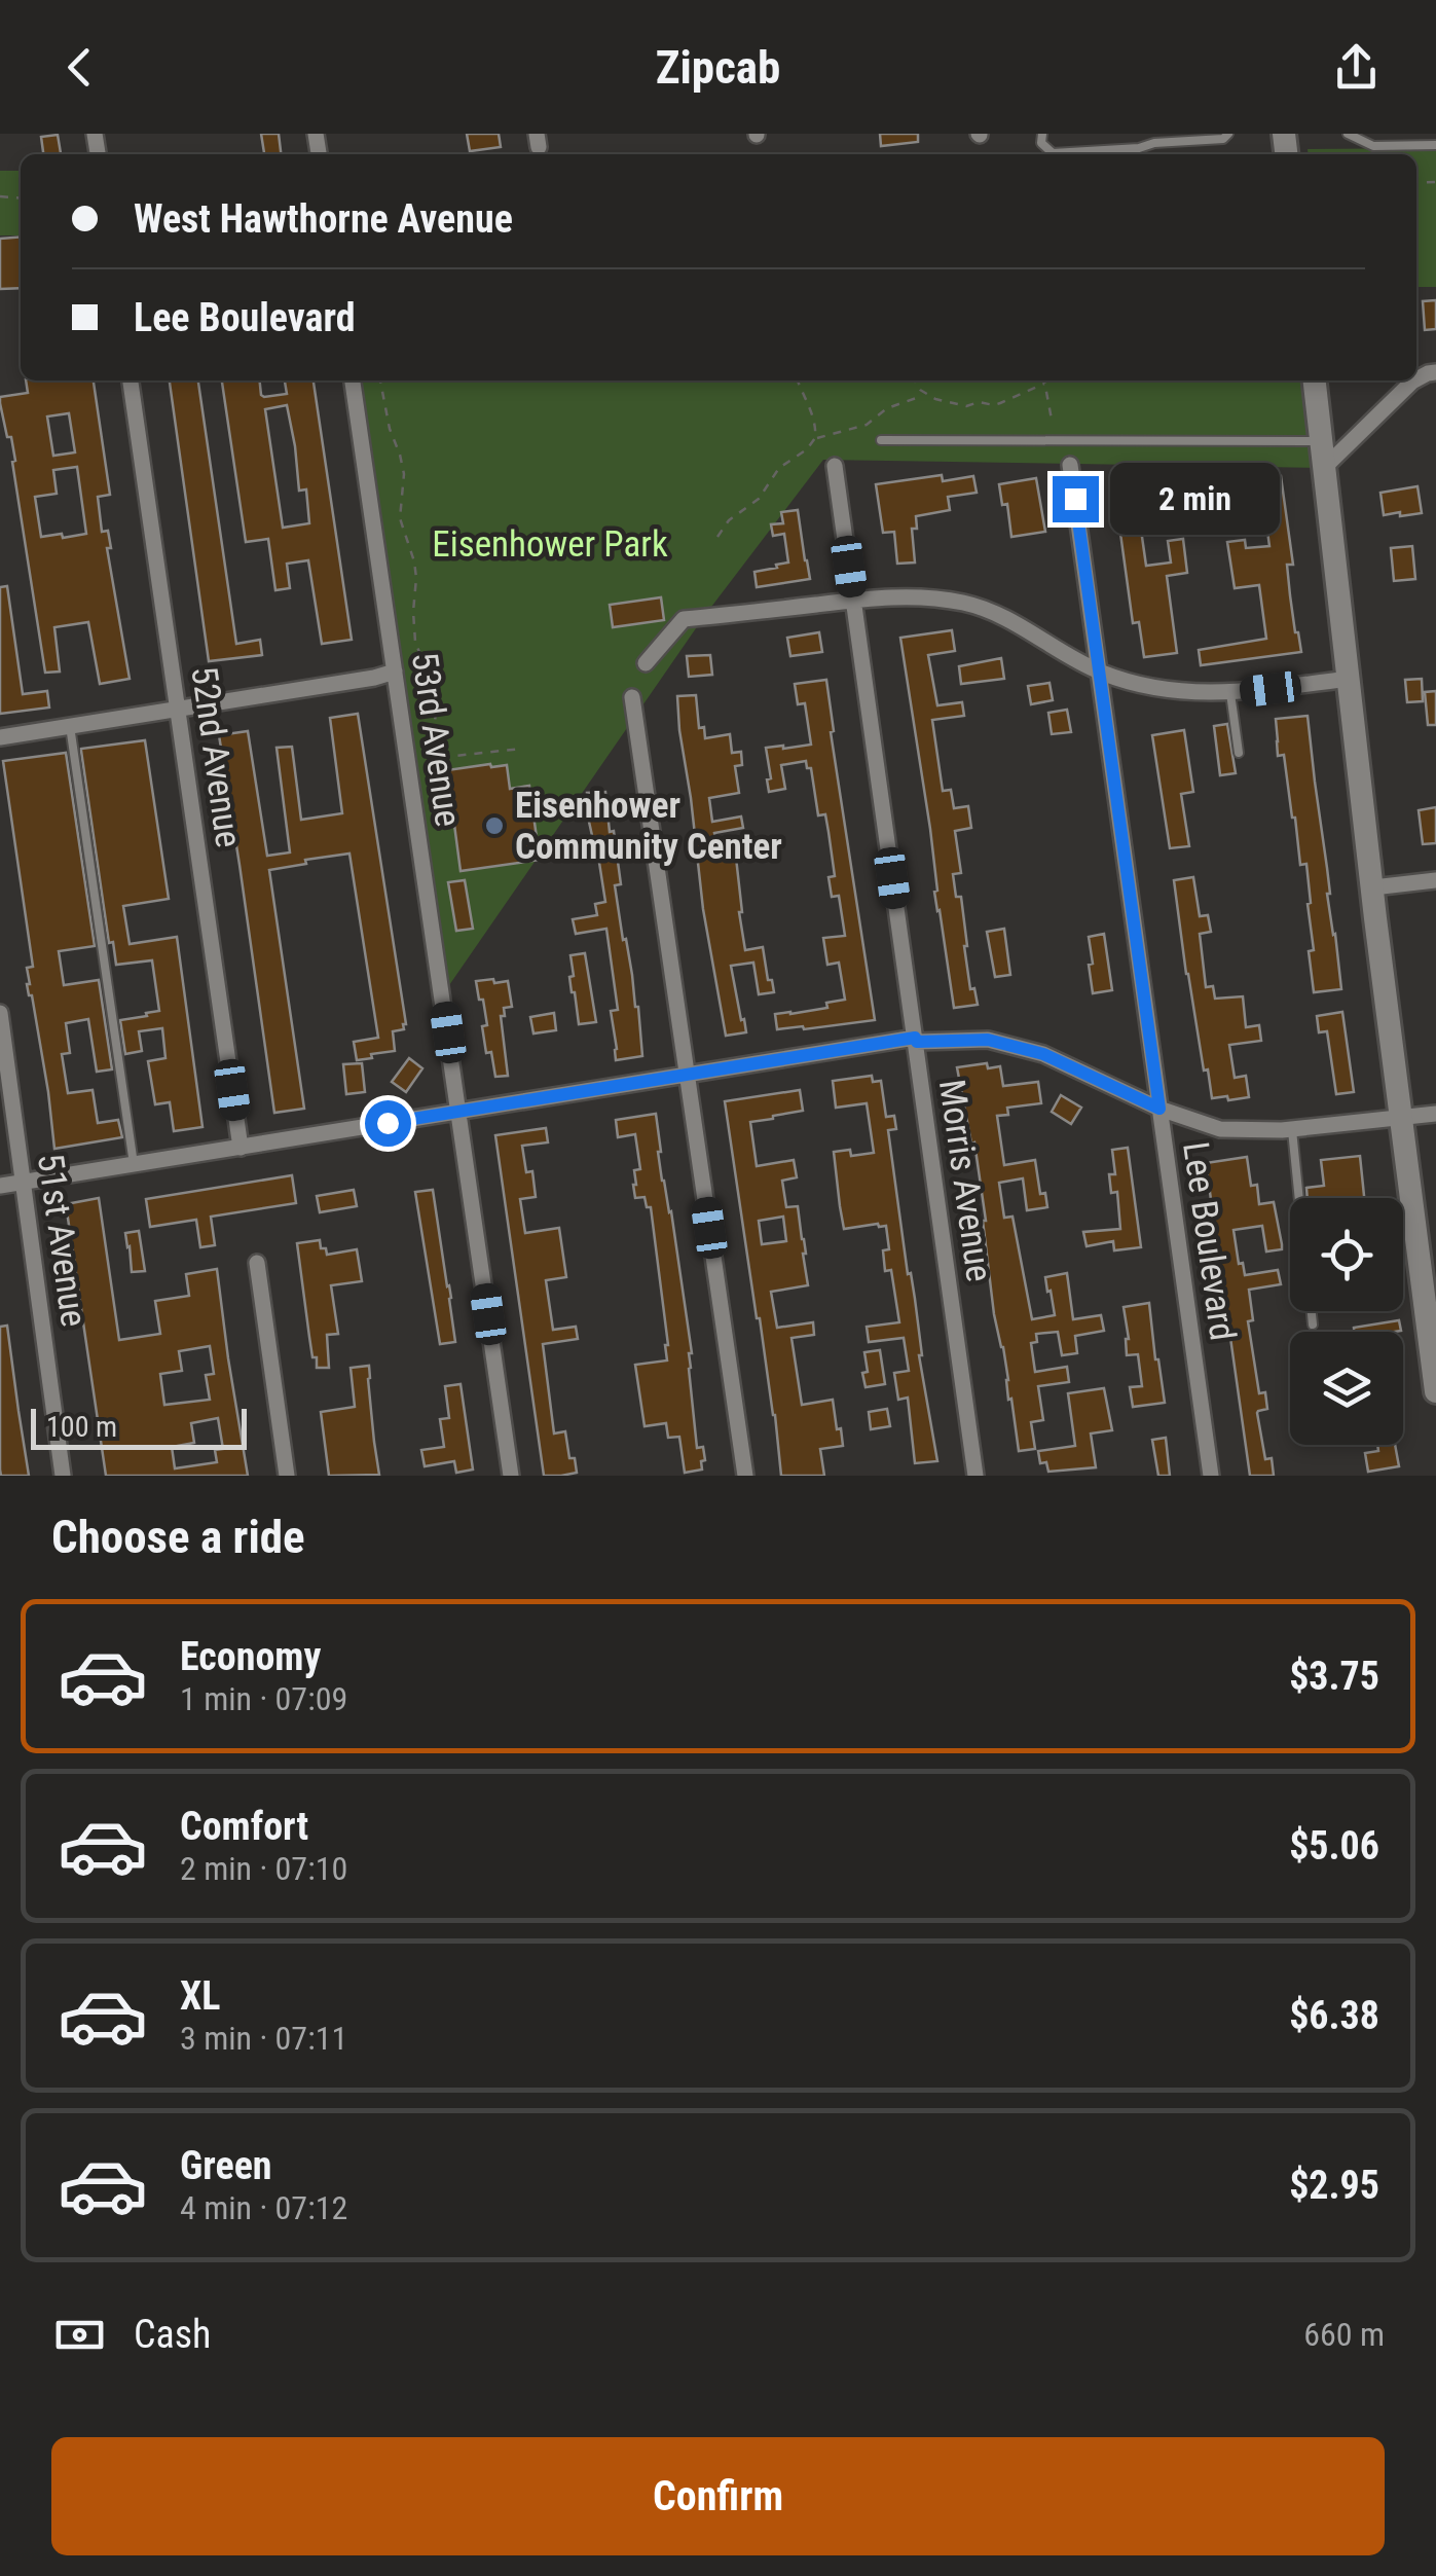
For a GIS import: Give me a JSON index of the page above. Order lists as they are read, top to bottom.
{
  "streets": {
    "street": [
      "53rd Avenue",
      "52nd Avenue",
      "Morris Avenue",
      "51st Avenue",
      "Lee Boulevard"
    ]
  },
  "parks": ["Eisenhower Park"],
  "places": ["Eisenhower Community Center"],
  "scale_bar": "100 m",
  "page": {
    "header": "Zipcab",
    "banner": ["West Hawthorne Avenue", "Lee Boulevard"],
    "bubble": "2 min",
    "scale": "100 m",
    "heading": "Choose a ride",
    "list": [
      {
        "name": "Economy",
        "note": "1 min · 07:09",
        "value": "$3.75"
      },
      {
        "name": "Comfort",
        "note": "2 min · 07:10",
        "value": "$5.06"
      },
      {
        "name": "XL",
        "note": "3 min · 07:11",
        "value": "$6.38"
      },
      {
        "name": "Green",
        "note": "4 min · 07:12",
        "value": "$2.95"
      }
    ],
    "pay": ["Cash", "660 m"],
    "buttons": "Confirm"
  }
}
